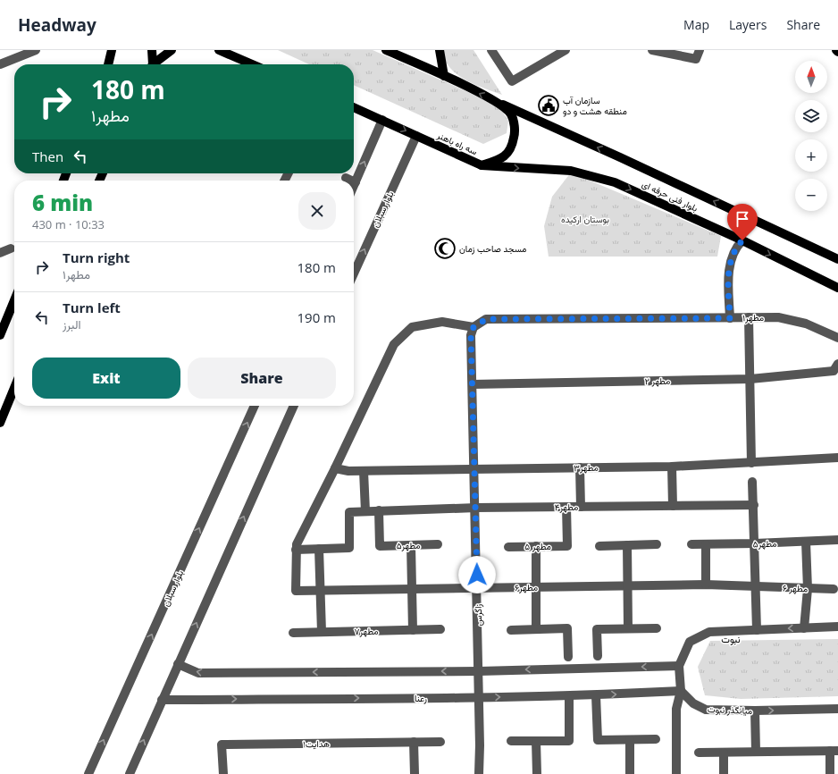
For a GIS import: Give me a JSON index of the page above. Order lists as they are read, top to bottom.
{
  "streets": {
    "main road": ["سه راه باهنر", "بلوار فنی حرفه ای"],
    "street": [
      "بلوار سبلان",
      "مطهر۱",
      "مطهر ۲",
      "مطهر۳",
      "مطهر۴",
      "مطهر۵",
      "مطهر ۵",
      "مطهر۶",
      "مطهر ۶",
      "زاگرس",
      "مطهر۷",
      "رعنا",
      "میانگذر نبوت",
      "هدایت۱"
    ]
  },
  "crossings": [
    ["سه راه باهنر", "بلوار فنی حرفه ای"],
    ["سه راه باهنر", "بلوار سبلان"],
    ["مطهر۱", "زاگرس"],
    ["مطهر ۲", "زاگرس"],
    ["مطهر۳", "زاگرس"],
    ["مطهر۴", "مطهر۵"],
    ["مطهر۴", "مطهر ۵"],
    ["مطهر۴", "زاگرس"],
    ["مطهر۶", "مطهر ۶"],
    ["مطهر۶", "زاگرس"],
    ["زاگرس", "رعنا"],
    ["رعنا", "میانگذر نبوت"]
  ],
  "districts": ["نبوت"],
  "parks": ["بوستان ارکیده"],
  "places": {
    "public building": ["سازمان آب منطقه هشت و دو"],
    "mosque": ["مسجد صاحب زمان"]
  },
  "north": "top",
  "page": {
    "header": "Headway",
    "nav": ["Map", "Layers", "Share"],
    "map_buttons": ["+", "−"],
    "turn": ["180 m", "مطهر۱"],
    "then": "Then",
    "heading": ["6 min", "430 m · 10:33"],
    "list": [
      {
        "name": "Turn right",
        "note": "مطهر۱",
        "value": "180 m"
      },
      {
        "name": "Turn left",
        "note": "البرز",
        "value": "190 m"
      }
    ],
    "buttons": ["Exit", "Share"]
  }
}
